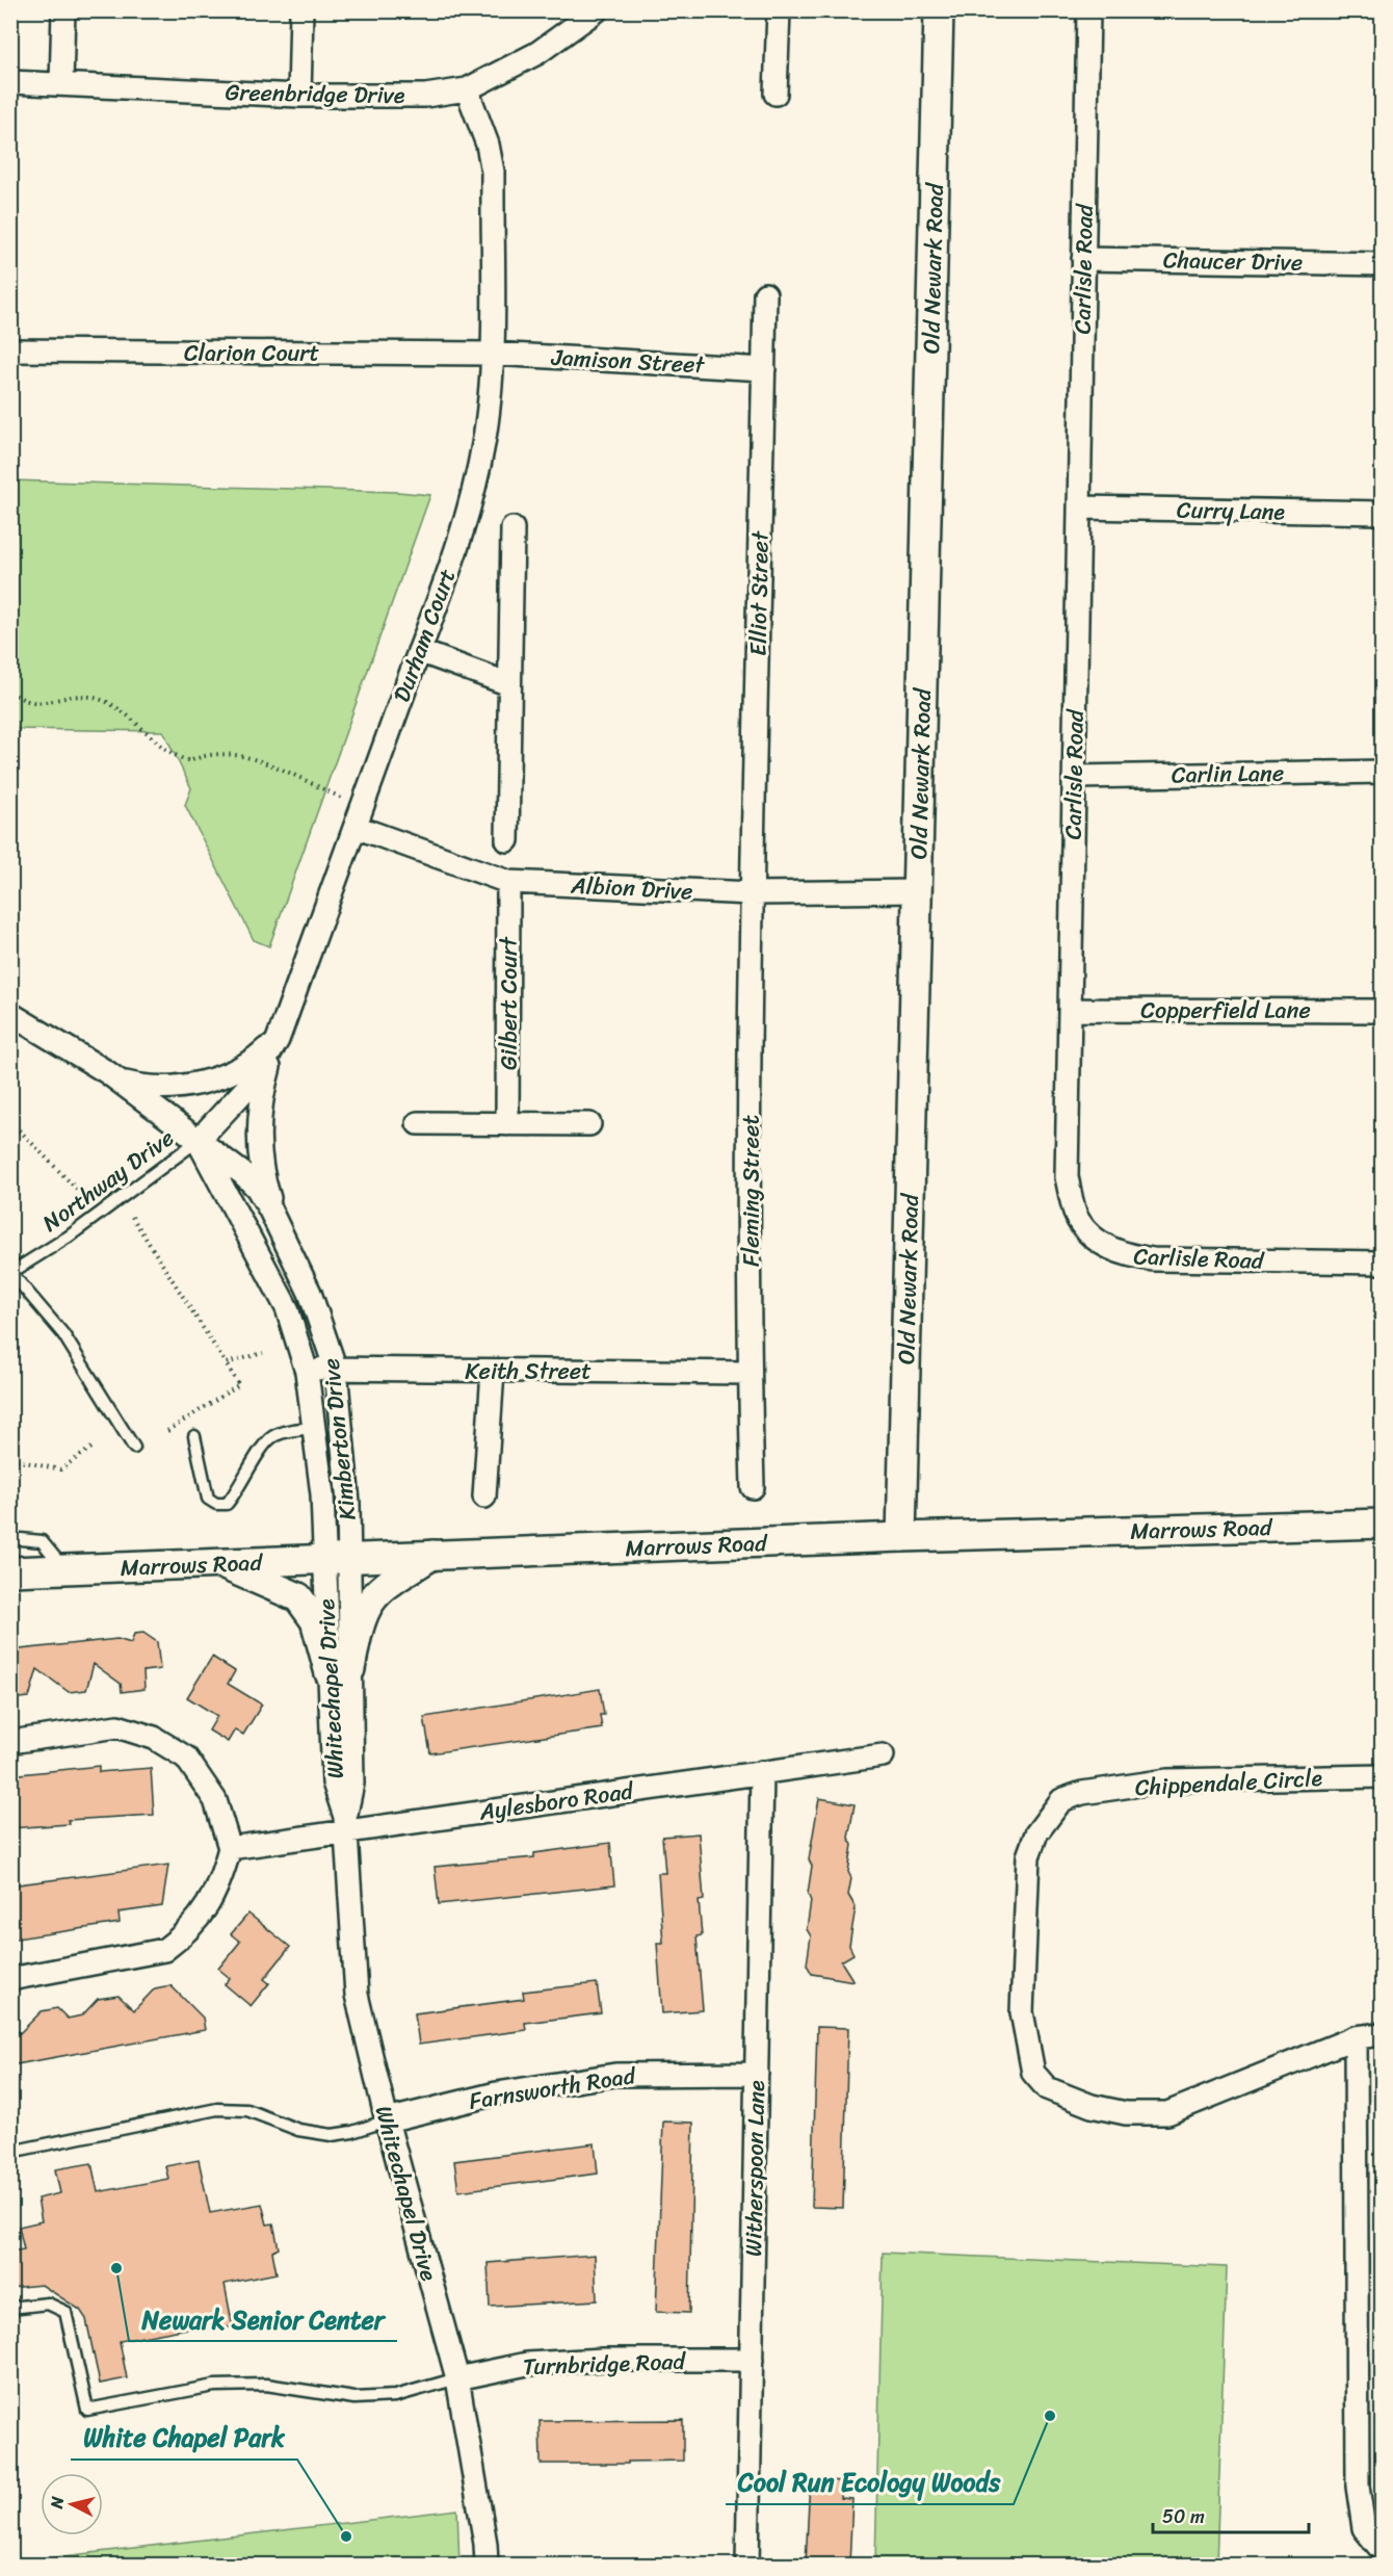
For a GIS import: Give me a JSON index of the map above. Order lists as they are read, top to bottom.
{
  "streets": {
    "street": [
      "Greenbridge Drive",
      "Chaucer Drive",
      "Old Newark Road",
      "Carlisle Road",
      "Clarion Court",
      "Jamison Street",
      "Curry Lane",
      "Elliot Street",
      "Durham Court",
      "Carlin Lane",
      "Albion Drive",
      "Gilbert Court",
      "Copperfield Lane",
      "Fleming Street",
      "Keith Street",
      "Kimberton Drive",
      "Marrows Road",
      "Whitechapel Drive",
      "Chippendale Circle",
      "Aylesboro Road",
      "Farnsworth Road",
      "Witherspoon Lane",
      "Turnbridge Road"
    ],
    "lane": ["Northway Drive"]
  },
  "crossings": [
    ["Greenbridge Drive", "Durham Court"],
    ["Chaucer Drive", "Carlisle Road"],
    ["Old Newark Road", "Albion Drive"],
    ["Old Newark Road", "Marrows Road"],
    ["Carlisle Road", "Curry Lane"],
    ["Carlisle Road", "Carlin Lane"],
    ["Carlisle Road", "Copperfield Lane"],
    ["Clarion Court", "Jamison Street"],
    ["Clarion Court", "Durham Court"],
    ["Jamison Street", "Elliot Street"],
    ["Jamison Street", "Durham Court"],
    ["Elliot Street", "Albion Drive"],
    ["Elliot Street", "Fleming Street"],
    ["Durham Court", "Albion Drive"],
    ["Durham Court", "Northway Drive"],
    ["Durham Court", "Kimberton Drive"],
    ["Albion Drive", "Gilbert Court"],
    ["Albion Drive", "Fleming Street"],
    ["Northway Drive", "Kimberton Drive"],
    ["Fleming Street", "Keith Street"],
    ["Keith Street", "Kimberton Drive"],
    ["Kimberton Drive", "Marrows Road"],
    ["Kimberton Drive", "Whitechapel Drive"],
    ["Marrows Road", "Whitechapel Drive"],
    ["Whitechapel Drive", "Aylesboro Road"],
    ["Whitechapel Drive", "Farnsworth Road"],
    ["Whitechapel Drive", "Turnbridge Road"],
    ["Aylesboro Road", "Witherspoon Lane"],
    ["Farnsworth Road", "Witherspoon Lane"],
    ["Witherspoon Lane", "Turnbridge Road"]
  ],
  "places": ["Newark Senior Center", "Cool Run Ecology Woods", "White Chapel Park"],
  "scale_bar": "50 m",
  "north": "left"
}
